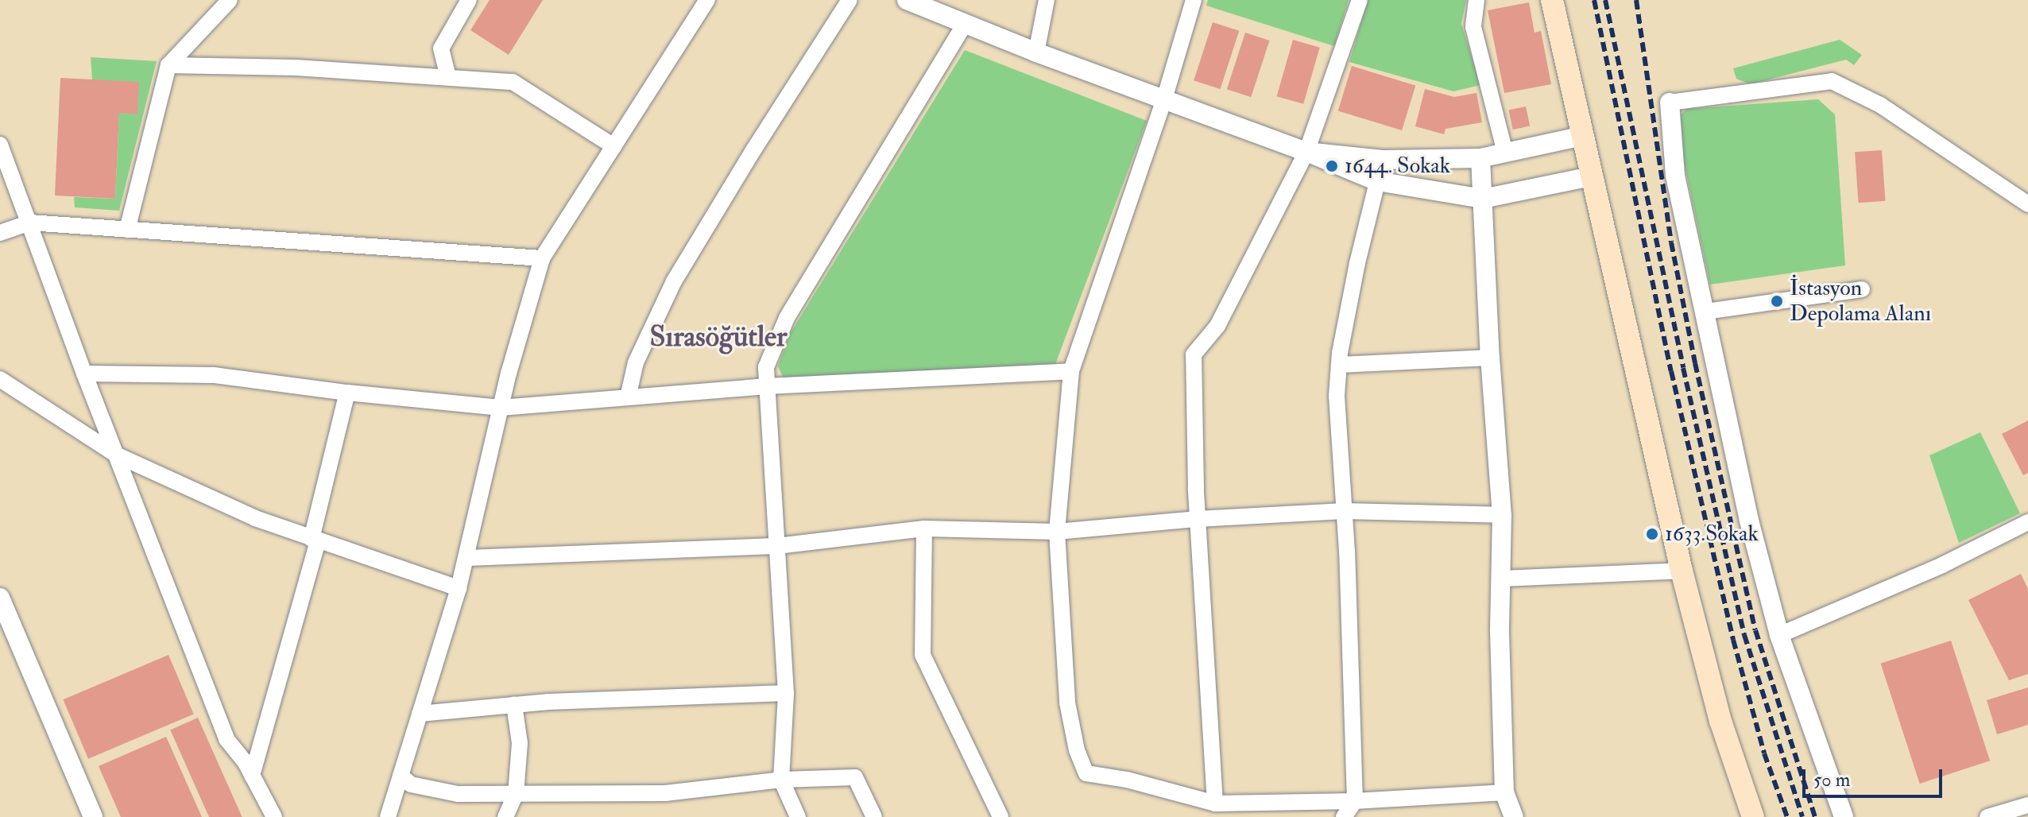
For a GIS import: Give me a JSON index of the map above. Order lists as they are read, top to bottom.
{
  "districts": ["Sırasöğütler"],
  "places": ["1644. Sokak", "İstasyon Depolama Alanı", "1633.Sokak"],
  "scale_bar": "50 m"
}
